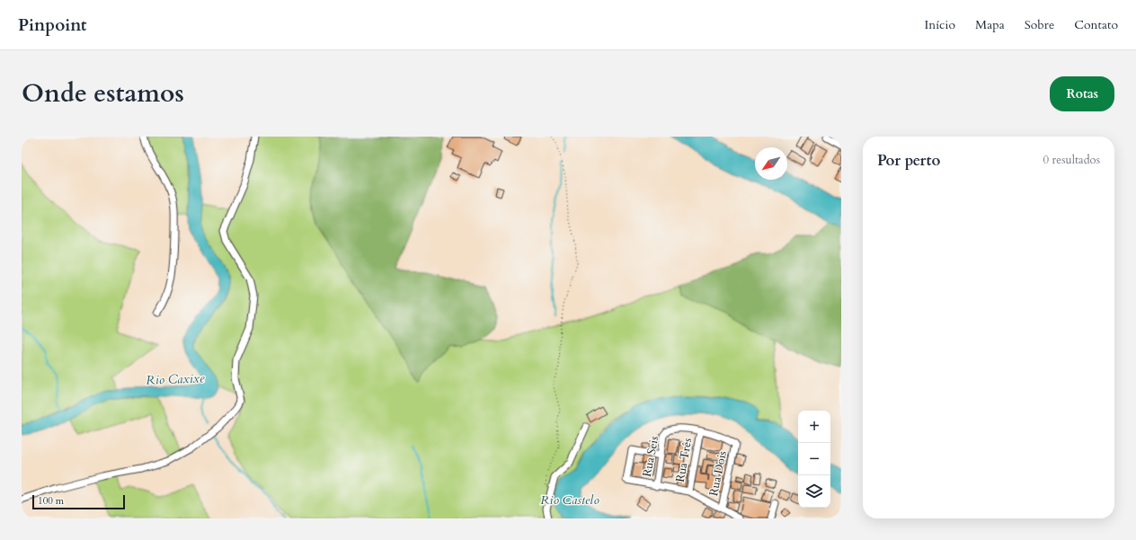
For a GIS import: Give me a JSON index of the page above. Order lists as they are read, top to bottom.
{
  "streets": {
    "street": ["Rua Seis", "Rua Três", "Rua Dois"]
  },
  "crossings": [
    ["Rua Seis", "Rua Três"],
    ["Rua Seis", "Rua Dois"],
    ["Rua Três", "Rua Dois"]
  ],
  "water": ["Rio Caxixe", "Rio Castelo"],
  "scale_bar": "100 m",
  "north": "bottom left",
  "page": {
    "header": "Pinpoint",
    "nav": [
      "Início",
      "Mapa",
      "Sobre",
      "Contato"
    ],
    "title": "Onde estamos",
    "buttons": "Rotas",
    "heading": ["Por perto", "0 resultados"],
    "map_buttons": ["+", "−"],
    "scale": "100 m"
  }
}
